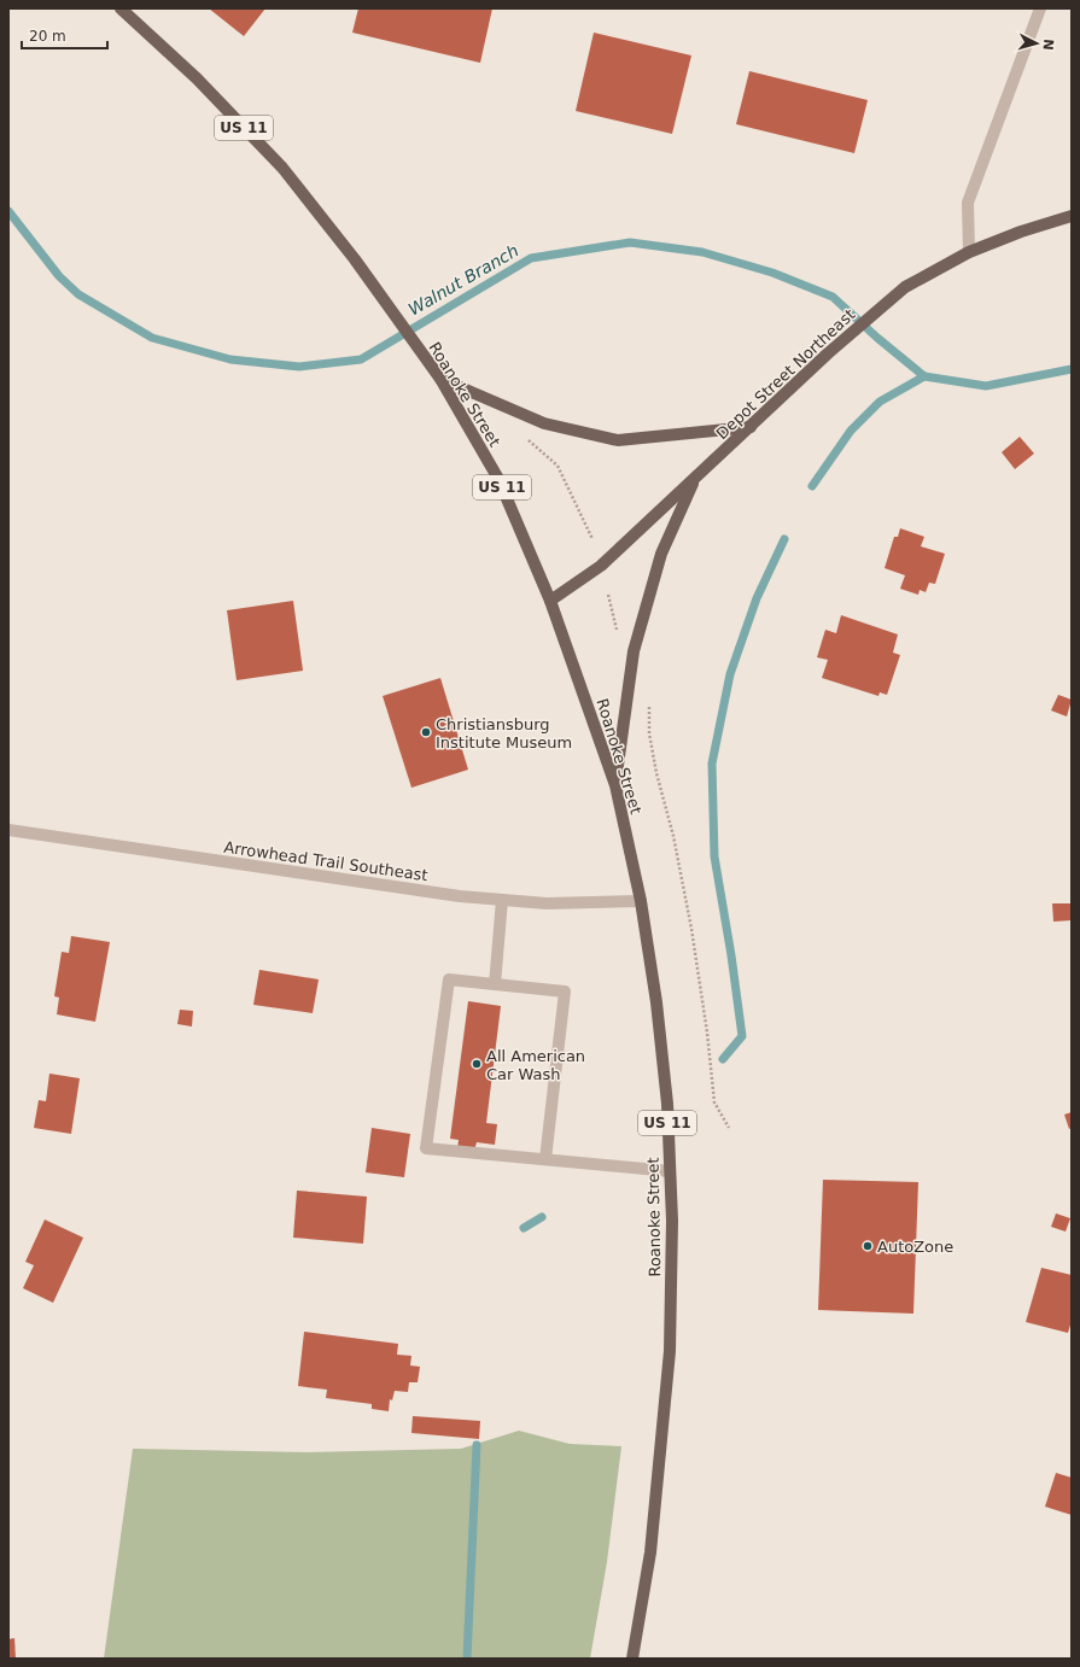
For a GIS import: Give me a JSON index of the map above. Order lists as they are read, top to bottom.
{
  "streets": {
    "main road": ["US 11", "Depot Street Northeast", "Roanoke Street"],
    "street": ["Arrowhead Trail Southeast"]
  },
  "crossings": [
    ["Depot Street Northeast", "Roanoke Street"],
    ["Roanoke Street", "Arrowhead Trail Southeast"]
  ],
  "water": ["Walnut Branch"],
  "places": ["Christiansburg Institute Museum", "All American Car Wash", "AutoZone"],
  "scale_bar": "20 m",
  "north": "right"
}
